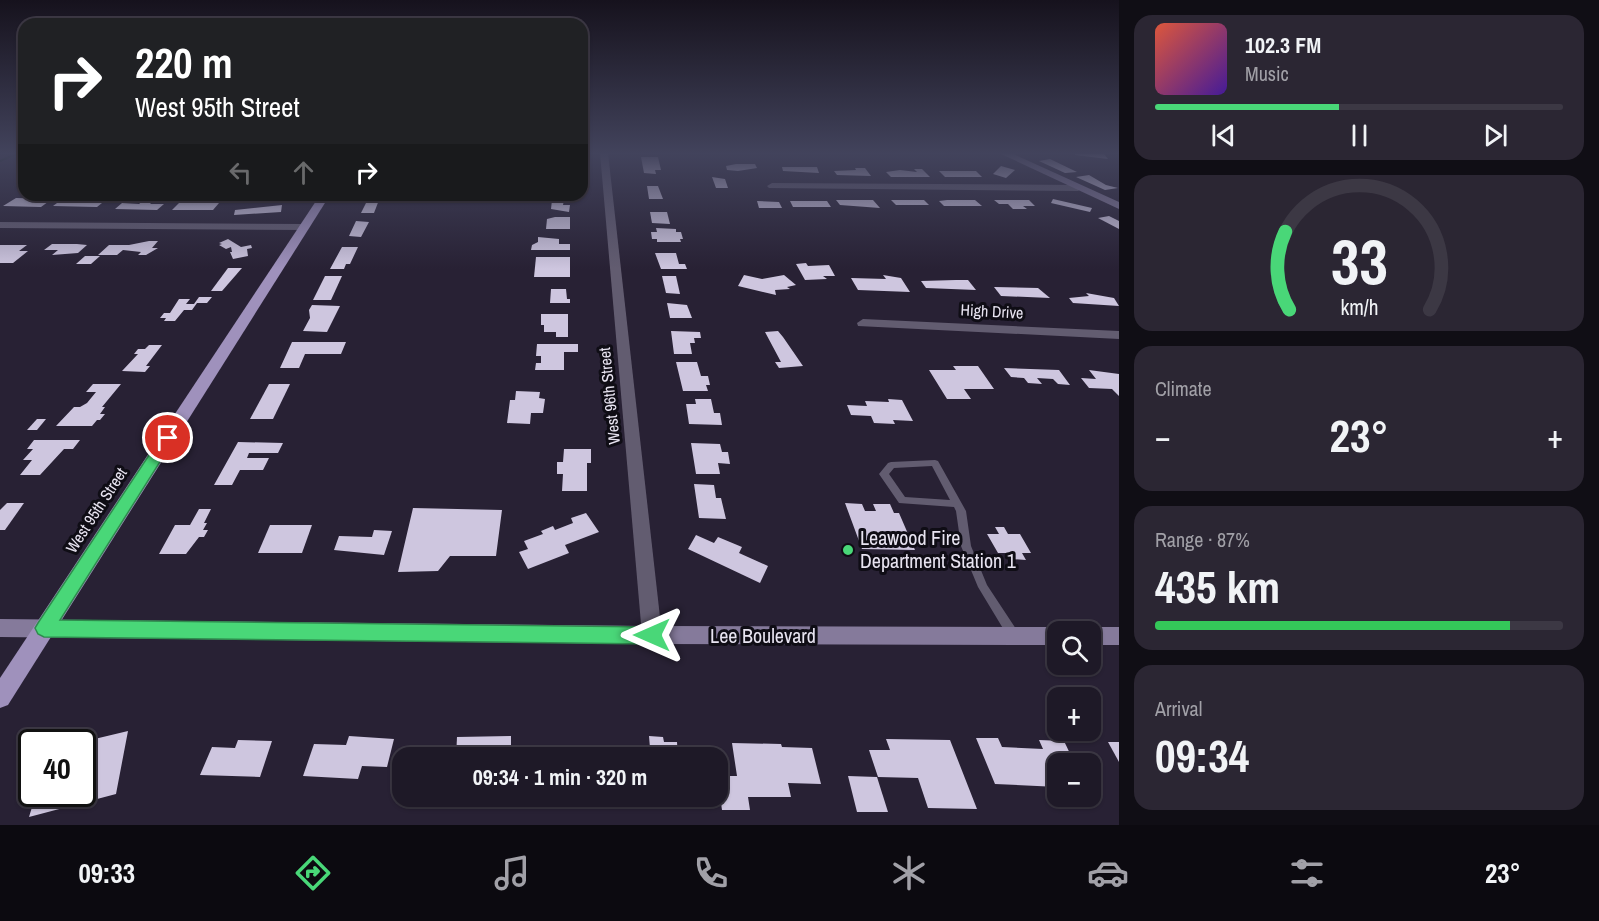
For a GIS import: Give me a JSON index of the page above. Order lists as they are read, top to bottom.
{
  "streets": {
    "main road": ["West 95th Street"],
    "street": ["High Drive", "West 96th Street", "Lee Boulevard"]
  },
  "crossings": [
    ["West 96th Street", "Lee Boulevard"],
    ["West 95th Street", "Lee Boulevard"]
  ],
  "places": ["Leawood Fire Department Station 1"],
  "page": {
    "turn": ["220 m", "West 95th Street"],
    "song": ["102.3 FM", "Music"],
    "tile": [
      "Climate",
      ["Range · 87%", "435 km"],
      ["Arrival", "09:34"]
    ],
    "heat": ["−", "23°", "+"],
    "map_buttons": ["+", "−"],
    "limit": "40",
    "trip": "09:34 · 1 min · 320 m",
    "tabs": ["09:33", "23°"],
    "gauge": ["33", "km/h"]
  }
}
